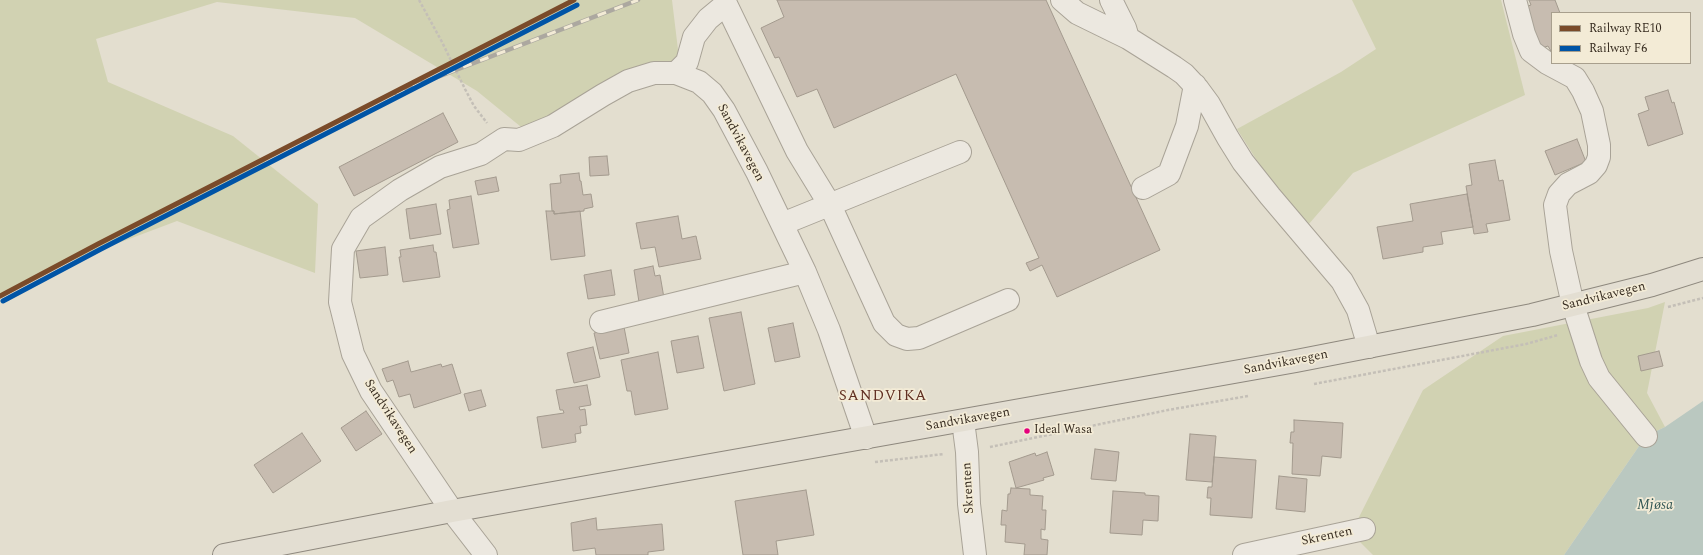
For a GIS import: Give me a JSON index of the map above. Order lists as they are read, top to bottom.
{
  "streets": {
    "main road": ["Sandvikavegen"],
    "street": ["Skrenten"]
  },
  "crossings": [
    ["Sandvikavegen", "Skrenten"]
  ],
  "districts": ["SANDVIKA"],
  "water": ["Mjøsa"],
  "places": ["Ideal Wasa"],
  "lines": ["rail line RE10", "rail line F6"],
  "legend": ["Railway RE10", "Railway F6"]
}
